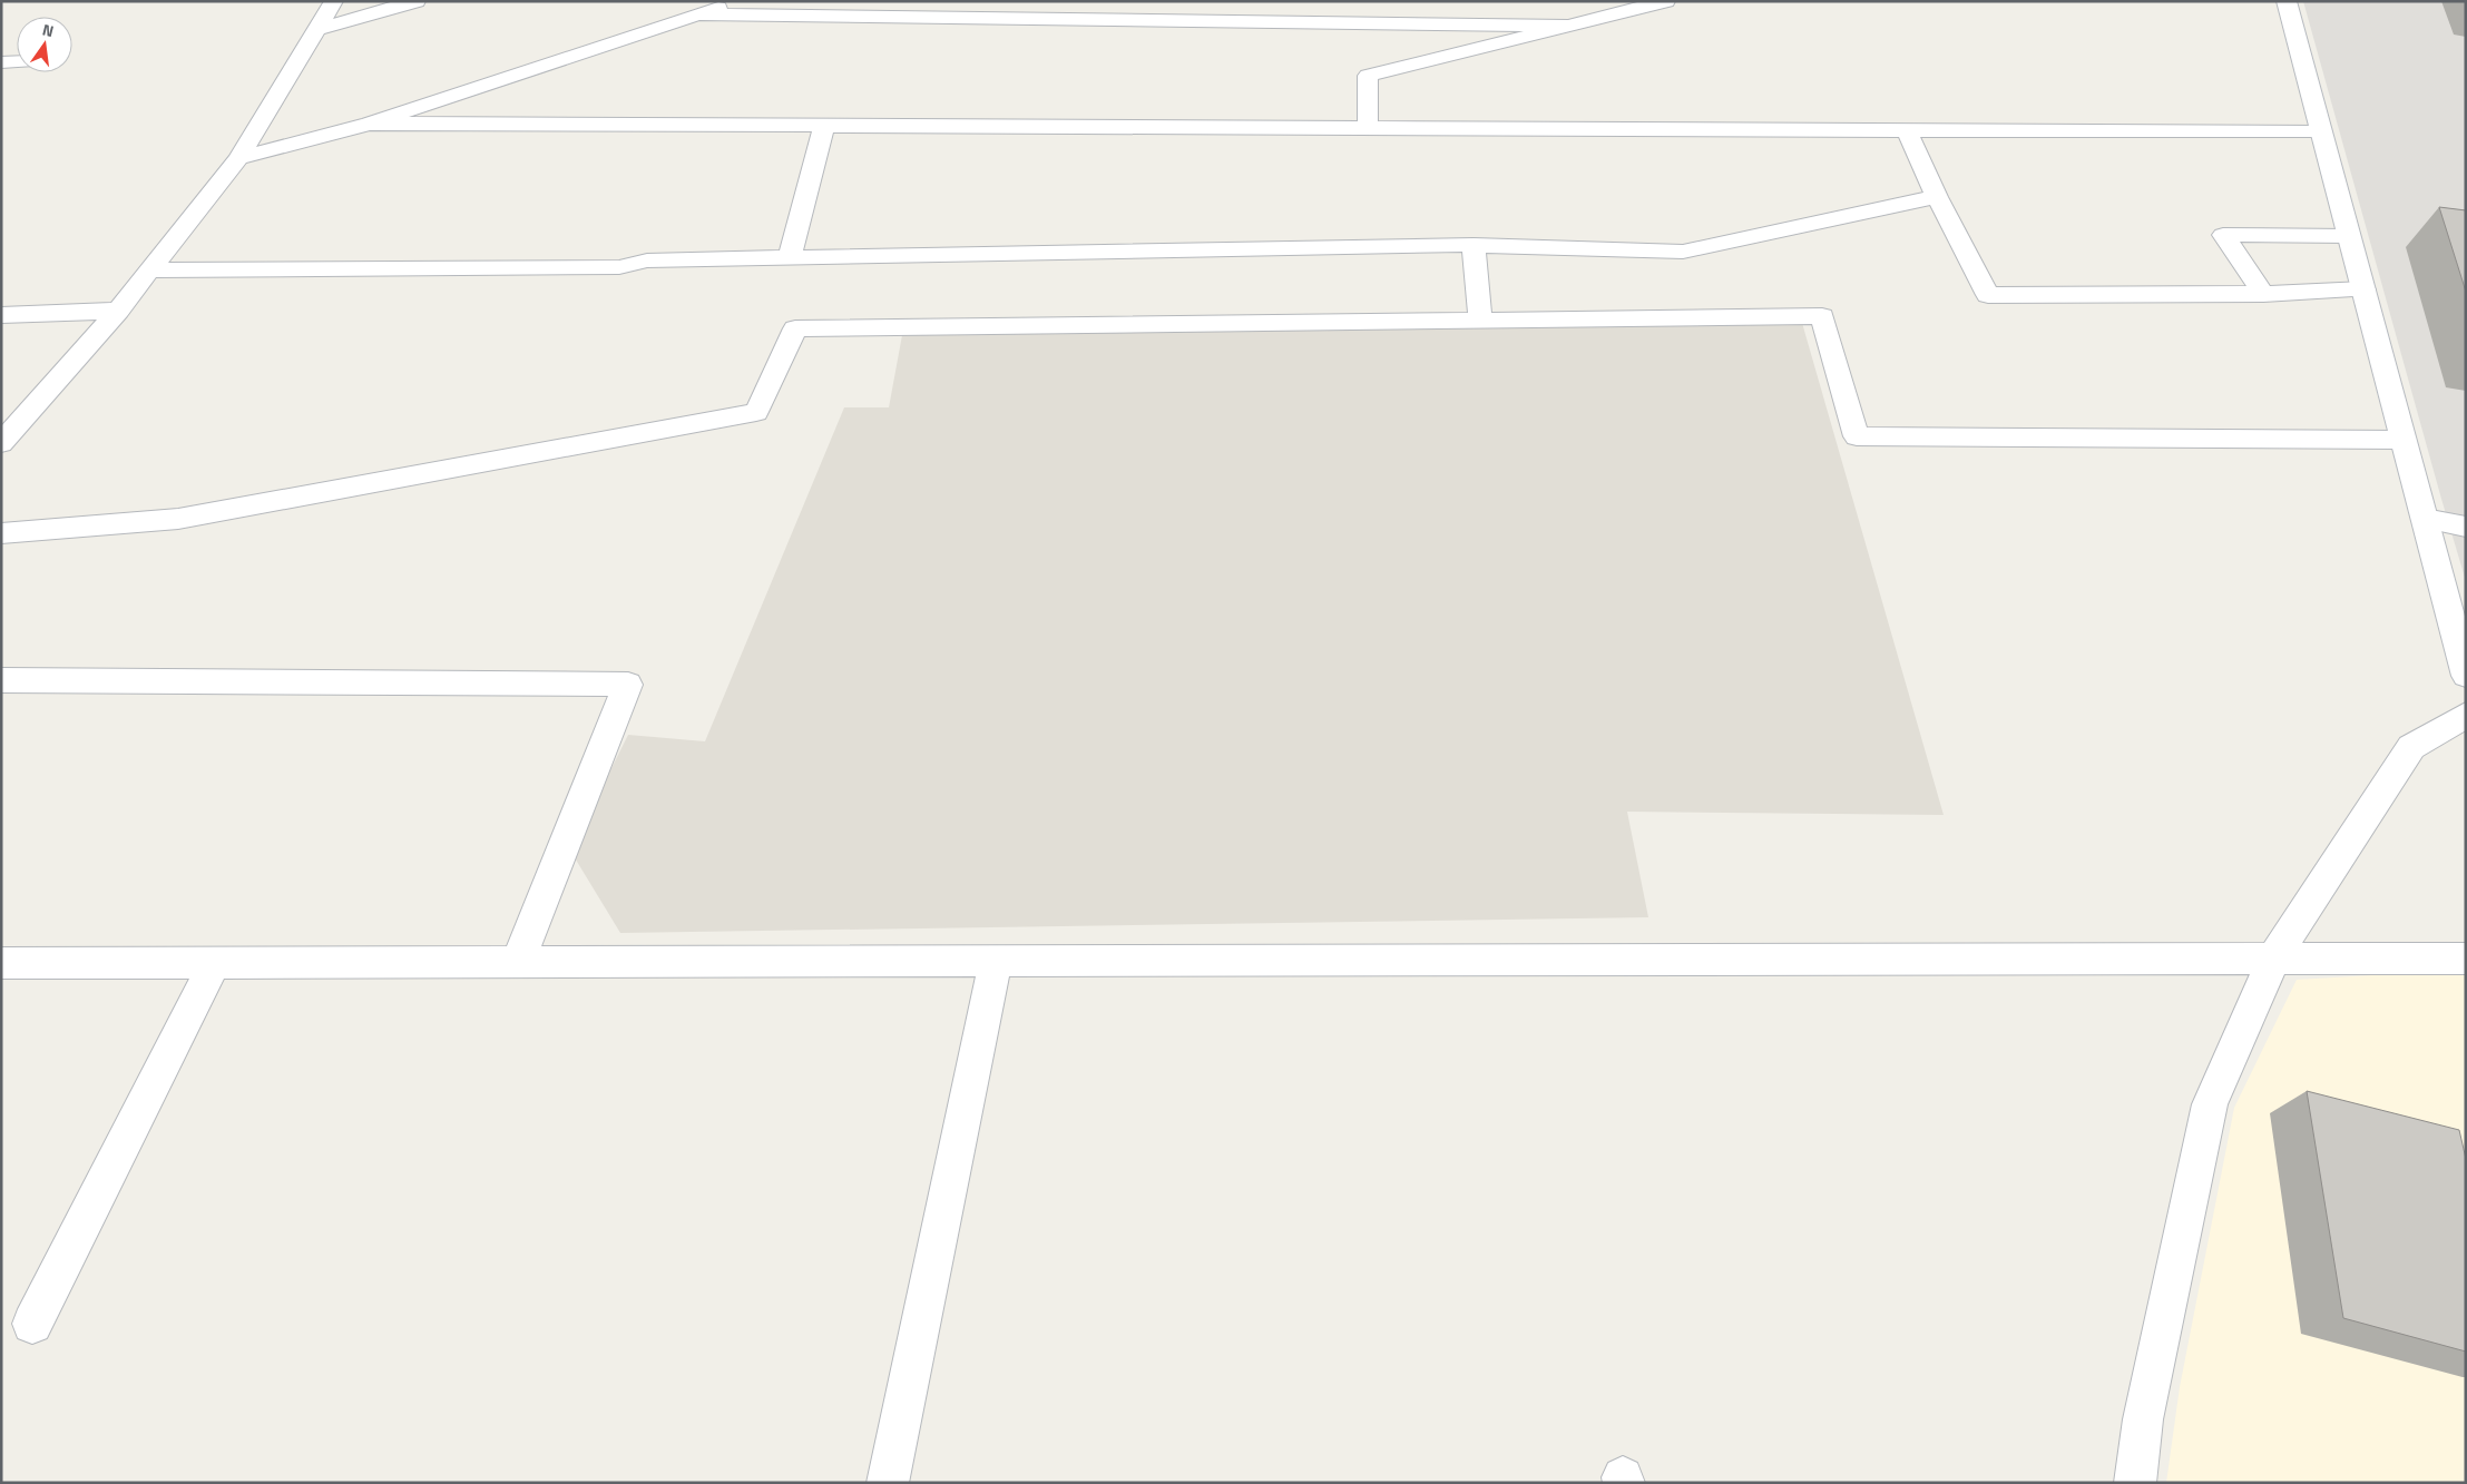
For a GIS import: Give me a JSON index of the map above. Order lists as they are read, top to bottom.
{
  "north": "top"
}
